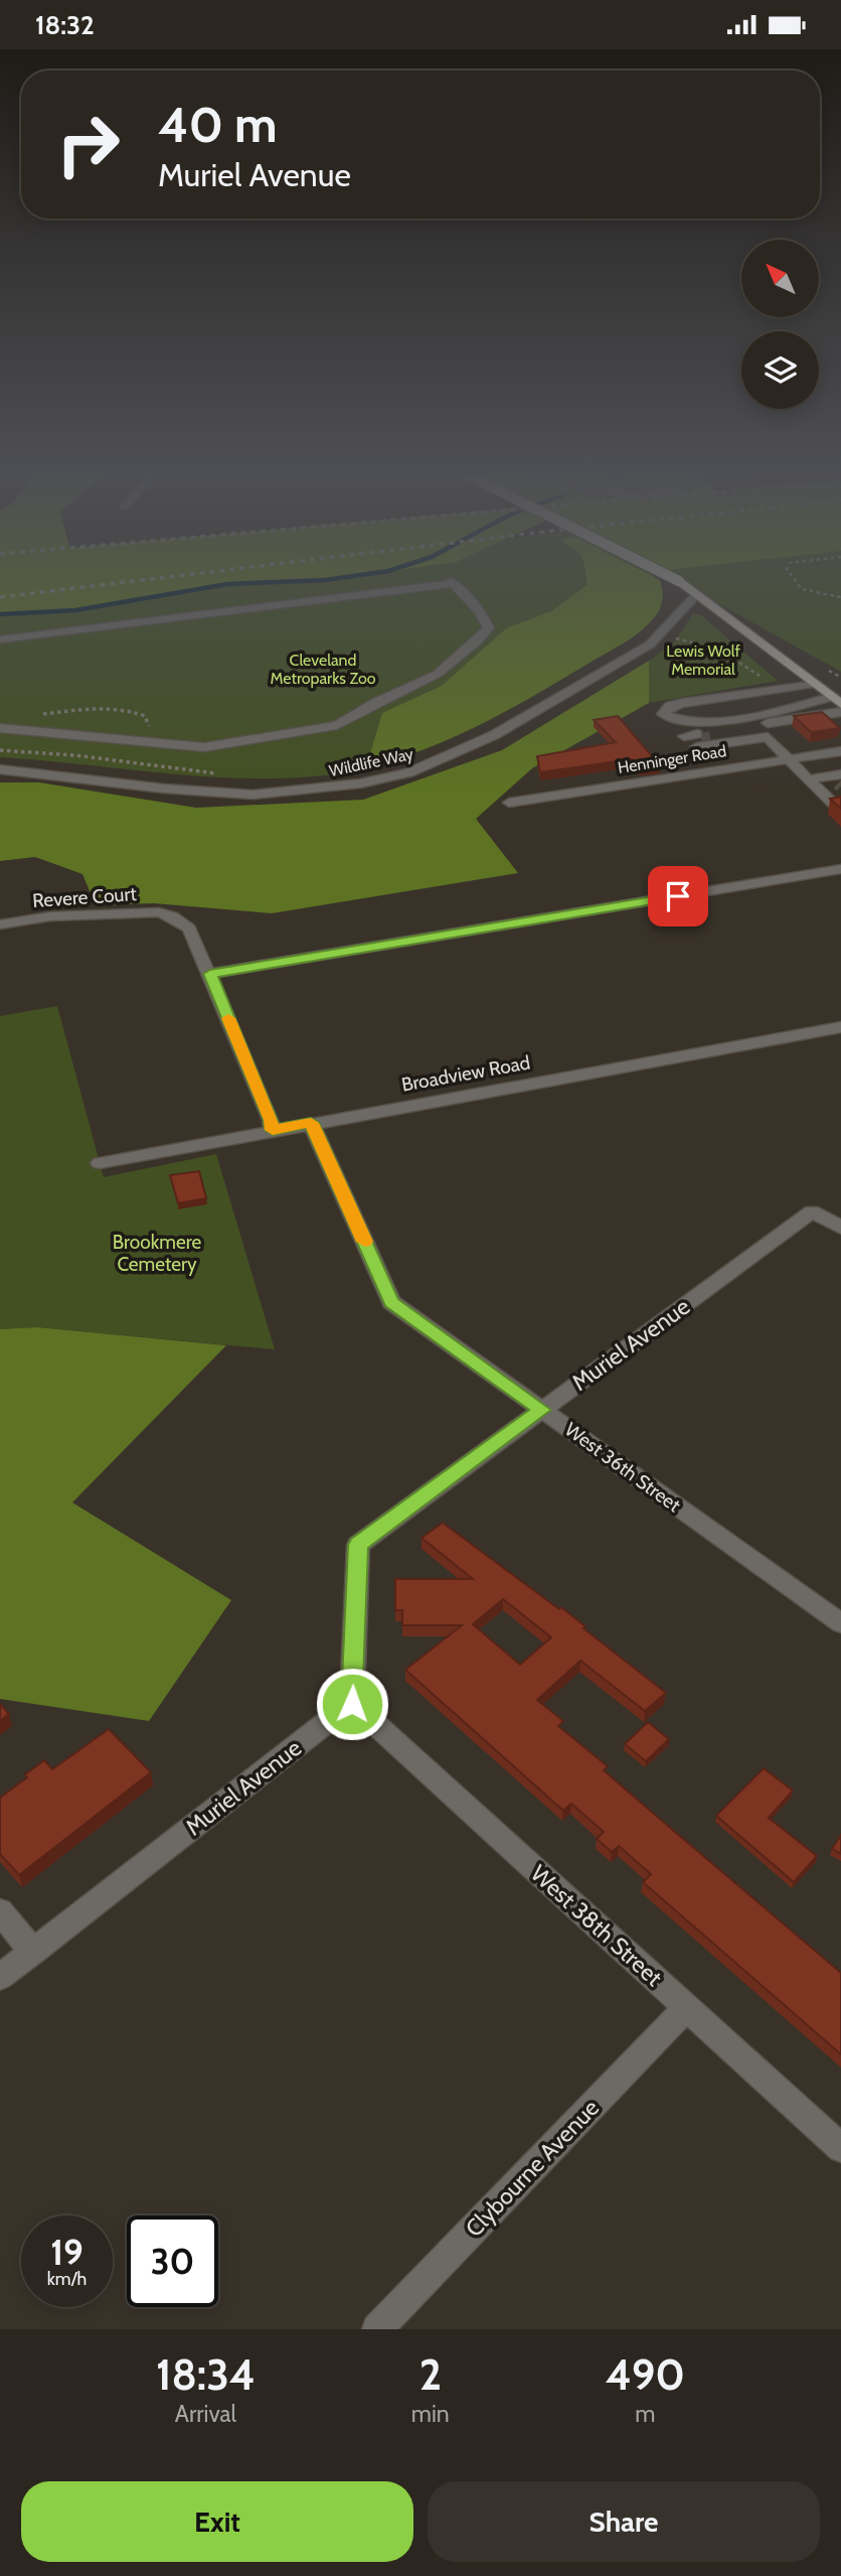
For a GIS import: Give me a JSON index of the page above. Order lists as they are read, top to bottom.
{
  "streets": {
    "street": [
      "Henninger Road",
      "Wildlife Way",
      "Revere Court",
      "Broadview Road",
      "Muriel Avenue",
      "West 36th Street",
      "West 38th Street",
      "Clybourne Avenue"
    ]
  },
  "crossings": [
    ["Broadview Road", "West 36th Street"],
    ["Muriel Avenue", "West 36th Street"],
    ["Muriel Avenue", "West 38th Street"],
    ["West 38th Street", "Clybourne Avenue"]
  ],
  "parks": ["Lewis Wolf Memorial", "Cleveland Metroparks Zoo", "Brookmere Cemetery"],
  "north": "top left",
  "page": {
    "status": "18:32",
    "turn": ["40 m", "Muriel Avenue"],
    "speed": "19 km/h",
    "limit": "30",
    "eta": [
      "18:34",
      "Arrival",
      "2",
      "min",
      "490",
      "m"
    ],
    "buttons": ["Exit", "Share"]
  }
}
